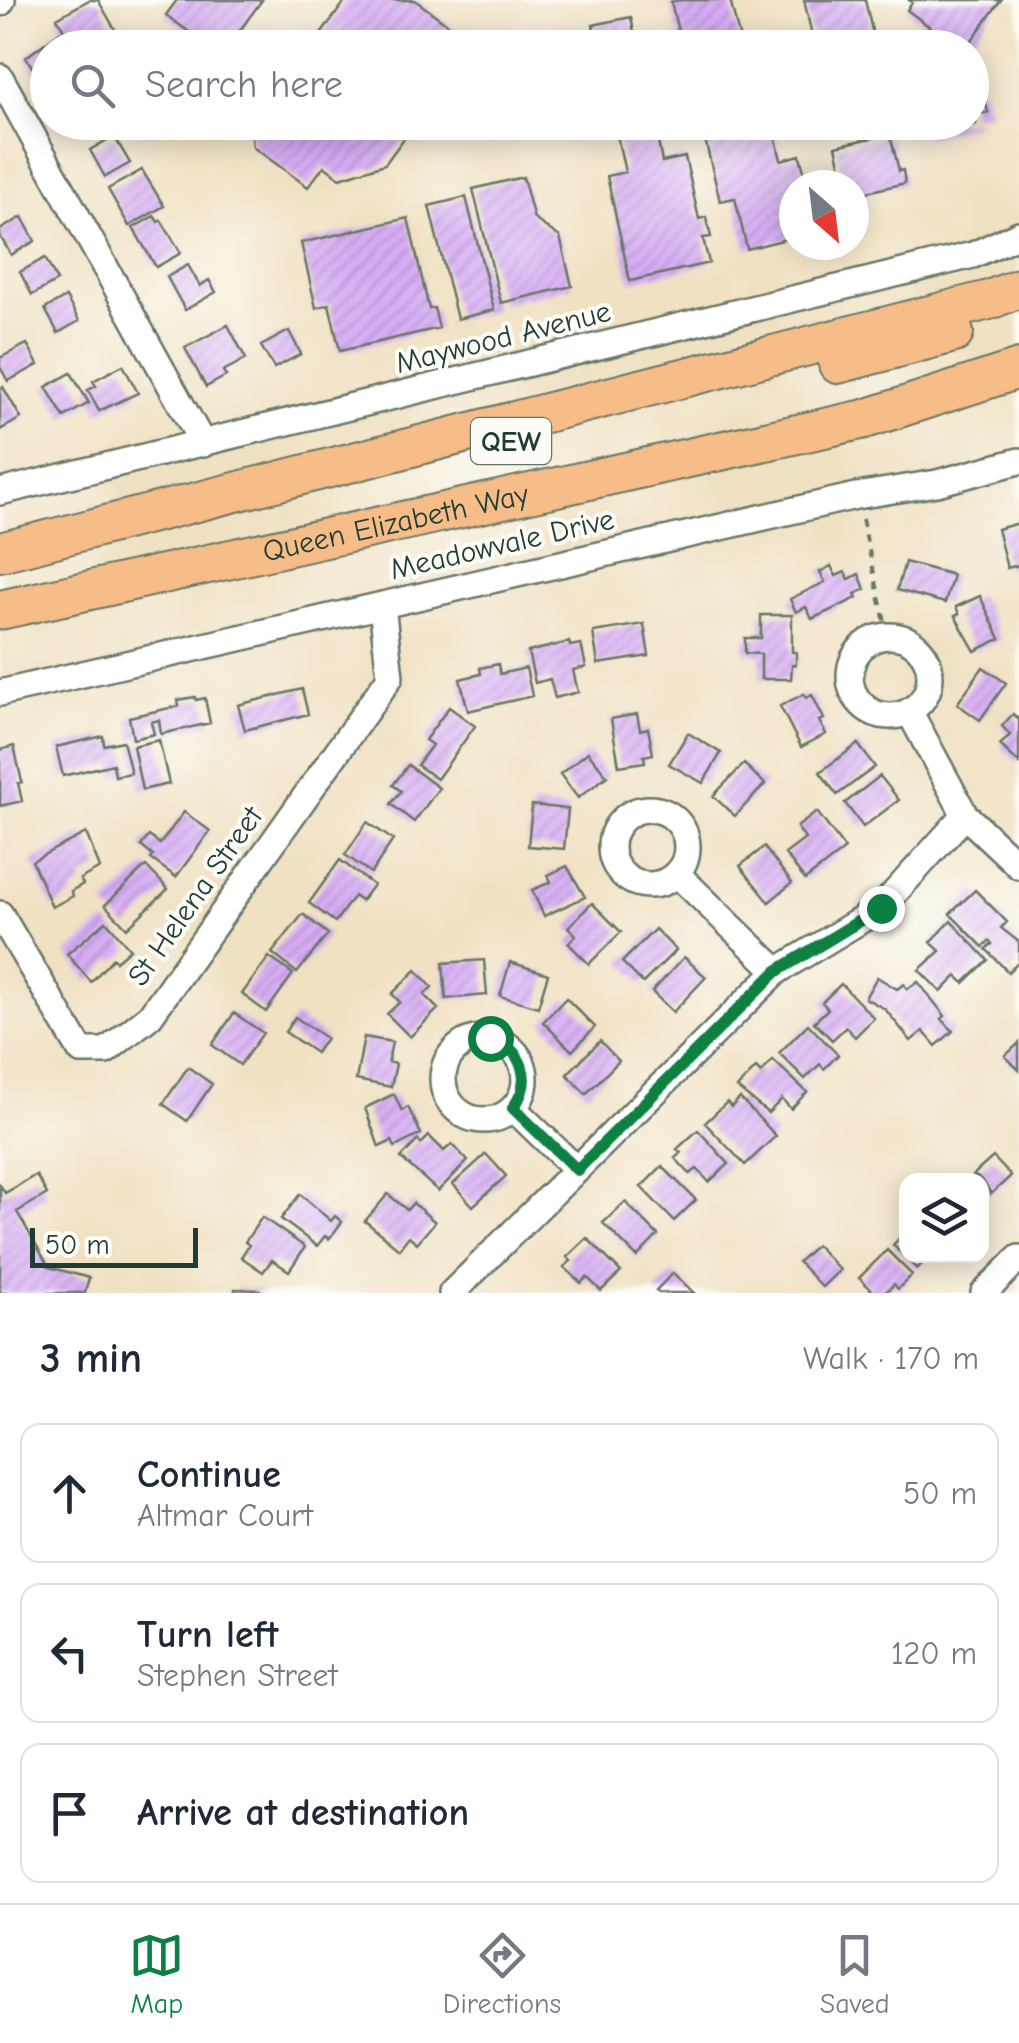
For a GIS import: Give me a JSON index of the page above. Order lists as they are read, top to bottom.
{
  "streets": {
    "highway": ["QEW", "Queen Elizabeth Way"],
    "street": ["Maywood Avenue", "Meadowvale Drive", "St Helena Street"]
  },
  "crossings": [
    ["Meadowvale Drive", "St Helena Street"]
  ],
  "scale_bar": "50 m",
  "north": "bottom right",
  "page": {
    "search": "Search here",
    "scale": "50 m",
    "heading": ["3 min", "Walk · 170 m"],
    "list": [
      ["Continue", "Altmar Court", "50 m"],
      ["Turn left", "Stephen Street", "120 m"],
      "Arrive at destination"
    ],
    "nav": ["Map", "Directions", "Saved"]
  }
}
